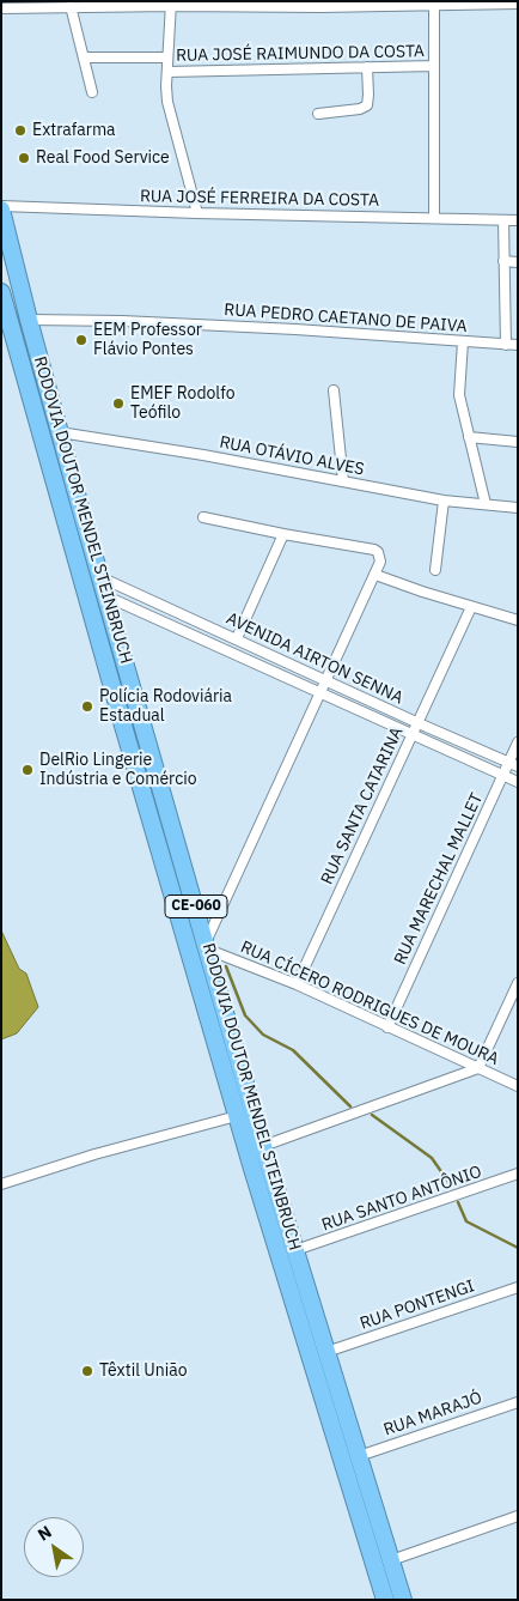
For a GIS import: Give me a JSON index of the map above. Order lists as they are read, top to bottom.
{
  "streets": {
    "highway": ["RODOVIA DOUTOR MENDEL STEINBRUCH", "CE-060"],
    "street": [
      "RUA JOSÉ RAIMUNDO DA COSTA",
      "RUA JOSÉ FERREIRA DA COSTA",
      "RUA PEDRO CAETANO DE PAIVA",
      "RUA OTÁVIO ALVES",
      "AVENIDA AIRTON SENNA",
      "RUA SANTA CATARINA",
      "RUA MARECHAL MALLET",
      "RUA CÍCERO RODRIGUES DE MOURA",
      "RUA SANTO ANTÔNIO",
      "RUA PONTENGI",
      "RUA MARAJÓ"
    ]
  },
  "crossings": [
    ["RUA JOSÉ FERREIRA DA COSTA", "RODOVIA DOUTOR MENDEL STEINBRUCH"],
    ["RUA PEDRO CAETANO DE PAIVA", "RODOVIA DOUTOR MENDEL STEINBRUCH"],
    ["RUA OTÁVIO ALVES", "RODOVIA DOUTOR MENDEL STEINBRUCH"],
    ["RODOVIA DOUTOR MENDEL STEINBRUCH", "AVENIDA AIRTON SENNA"],
    ["RODOVIA DOUTOR MENDEL STEINBRUCH", "RUA CÍCERO RODRIGUES DE MOURA"],
    ["RODOVIA DOUTOR MENDEL STEINBRUCH", "RUA SANTO ANTÔNIO"],
    ["RODOVIA DOUTOR MENDEL STEINBRUCH", "RUA PONTENGI"],
    ["RODOVIA DOUTOR MENDEL STEINBRUCH", "RUA MARAJÓ"],
    ["AVENIDA AIRTON SENNA", "RUA SANTA CATARINA"],
    ["AVENIDA AIRTON SENNA", "RUA MARECHAL MALLET"],
    ["RUA SANTA CATARINA", "RUA CÍCERO RODRIGUES DE MOURA"],
    ["RUA MARECHAL MALLET", "RUA CÍCERO RODRIGUES DE MOURA"]
  ],
  "places": [
    "Extrafarma",
    "Real Food Service",
    "EEM Professor Flávio Pontes",
    "EMEF Rodolfo Teófilo",
    "Polícia Rodoviária Estadual",
    "DelRio Lingerie Indústria e Comércio",
    "Têxtil União"
  ],
  "north": "top left"
}
